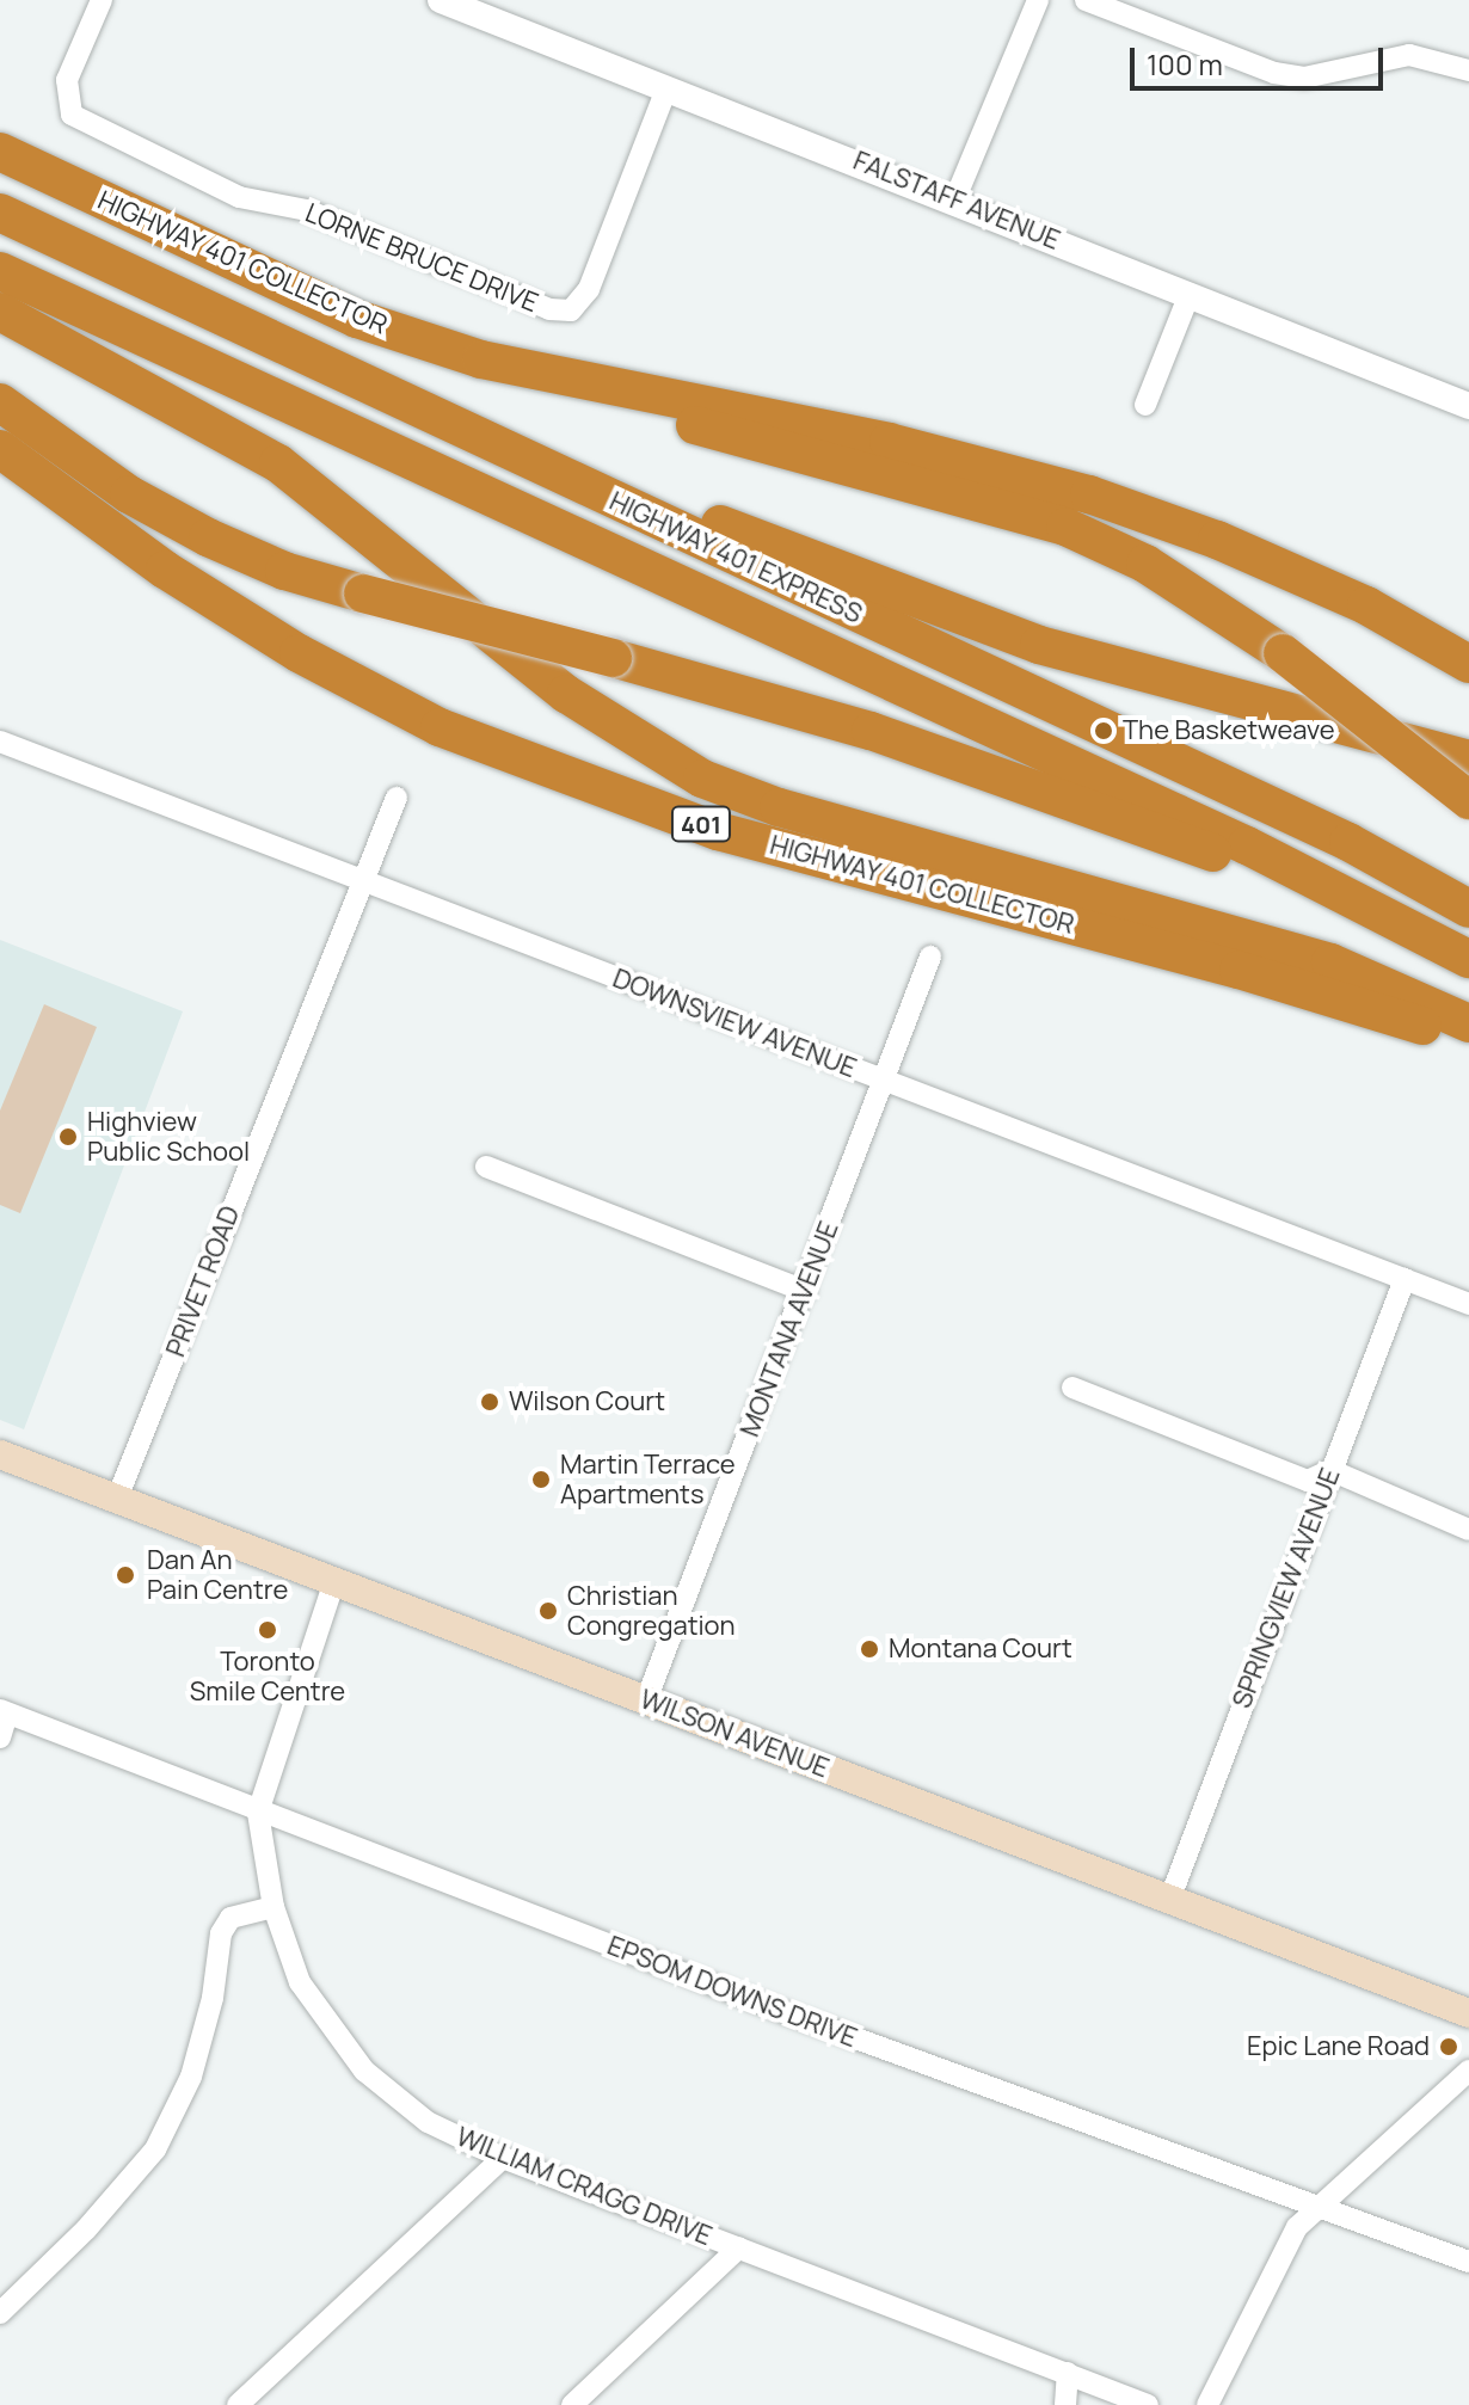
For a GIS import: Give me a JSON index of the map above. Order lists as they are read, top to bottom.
{
  "streets": {
    "highway": ["HIGHWAY 401 COLLECTOR", "HIGHWAY 401 EXPRESS", "401"],
    "main road": ["WILSON AVENUE"],
    "street": [
      "FALSTAFF AVENUE",
      "LORNE BRUCE DRIVE",
      "DOWNSVIEW AVENUE",
      "PRIVET ROAD",
      "MONTANA AVENUE",
      "SPRINGVIEW AVENUE",
      "EPSOM DOWNS DRIVE",
      "WILLIAM CRAGG DRIVE"
    ]
  },
  "crossings": [
    ["FALSTAFF AVENUE", "LORNE BRUCE DRIVE"],
    ["DOWNSVIEW AVENUE", "PRIVET ROAD"],
    ["DOWNSVIEW AVENUE", "MONTANA AVENUE"],
    ["DOWNSVIEW AVENUE", "SPRINGVIEW AVENUE"],
    ["PRIVET ROAD", "WILSON AVENUE"],
    ["MONTANA AVENUE", "WILSON AVENUE"],
    ["SPRINGVIEW AVENUE", "WILSON AVENUE"],
    ["WILSON AVENUE", "WILLIAM CRAGG DRIVE"],
    ["EPSOM DOWNS DRIVE", "WILLIAM CRAGG DRIVE"]
  ],
  "places": [
    "The Basketweave",
    "Highview Public School",
    "Wilson Court",
    "Martin Terrace Apartments",
    "Dan An Pain Centre",
    "Christian Congregation",
    "Toronto Smile Centre",
    "Montana Court",
    "Epic Lane Road"
  ],
  "scale_bar": "100 m"
}
